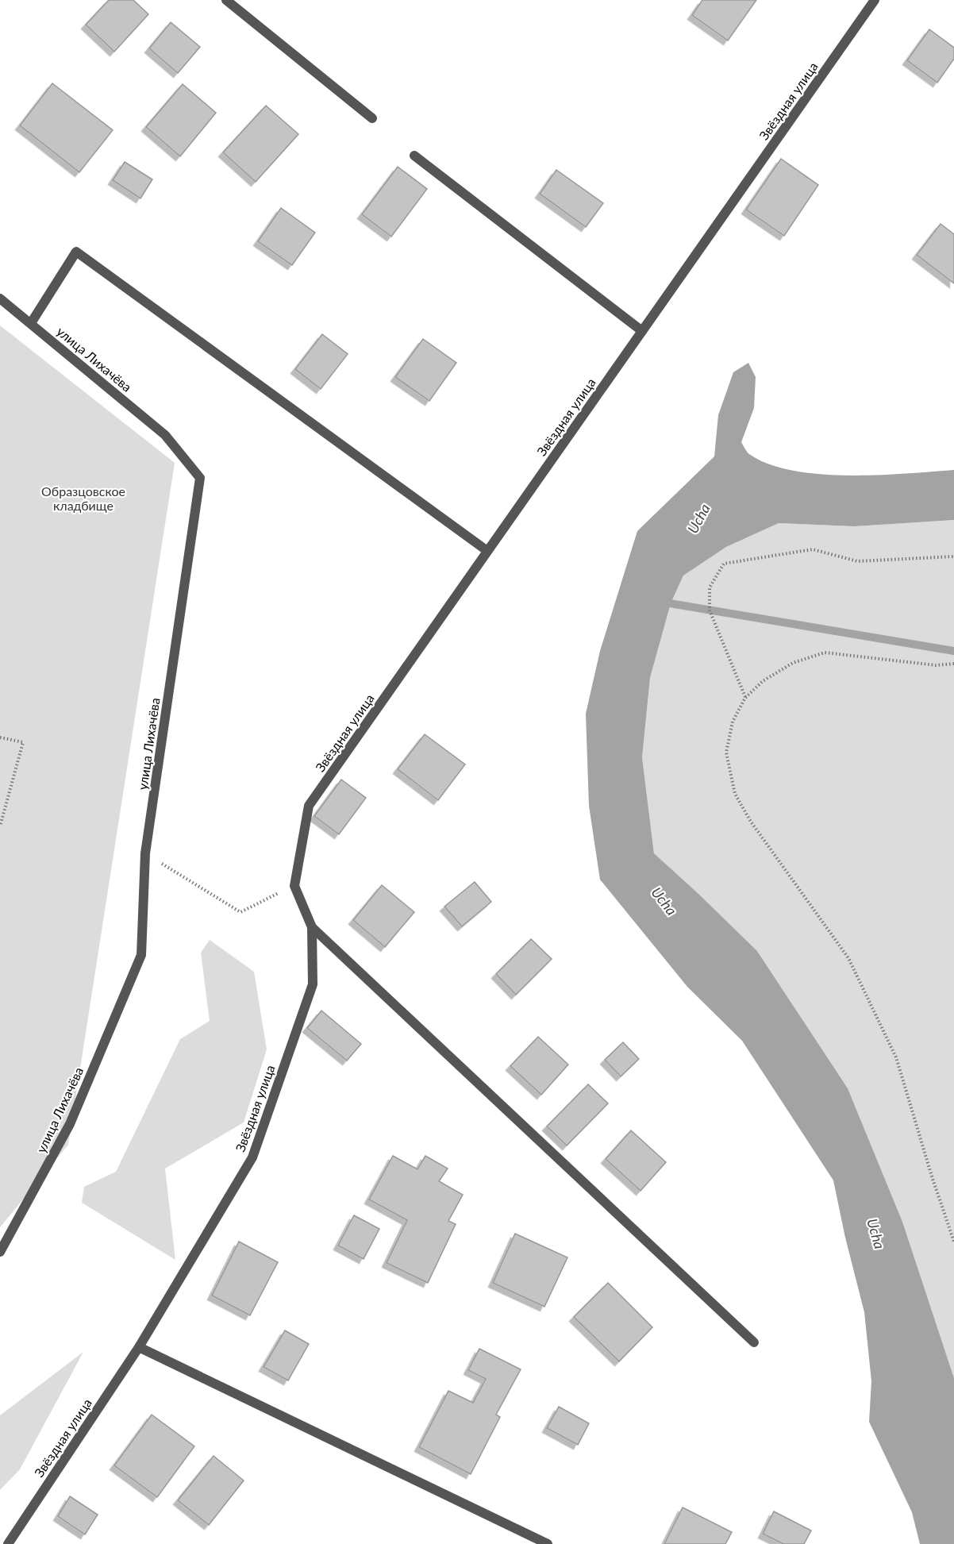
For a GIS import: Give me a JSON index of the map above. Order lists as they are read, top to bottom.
{
  "streets": {
    "street": ["Звёздная улица", "улица Лихачёва"]
  },
  "water": ["Ucha"],
  "parks": ["Образцовское кладбище"]
}
